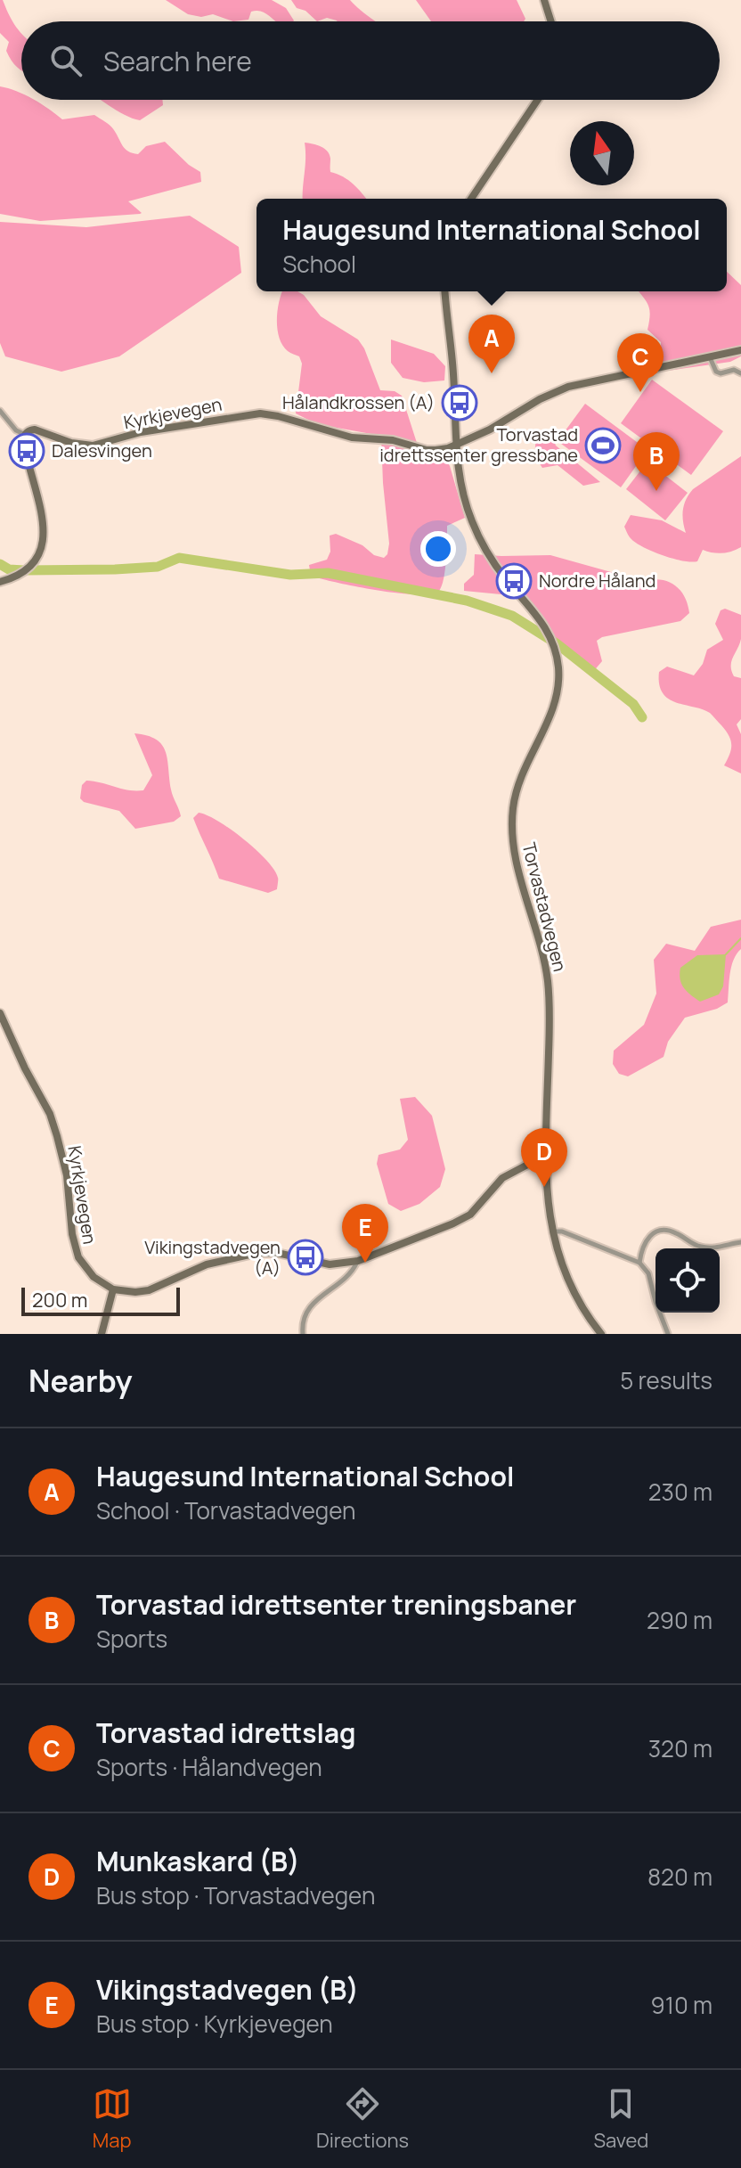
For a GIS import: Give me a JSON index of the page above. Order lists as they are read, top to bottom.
{
  "streets": {
    "main road": ["Kyrkjevegen", "Torvastadvegen"]
  },
  "crossings": [
    ["Kyrkjevegen", "Torvastadvegen"]
  ],
  "places": {
    "bus stop": [
      "Hålandkrossen (A)",
      "Dalesvingen",
      "Nordre Håland",
      "Vikingstadvegen (A)"
    ],
    "sports": ["Torvastad idrettssenter gressbane"]
  },
  "scale_bar": "200 m",
  "north": "top",
  "page": {
    "search": "Search here",
    "popup": ["Haugesund International School", "School"],
    "pins": [
      "A",
      "C",
      "B",
      "D",
      "E"
    ],
    "scale": "200 m",
    "heading": ["Nearby", "5 results"],
    "list": [
      {
        "mark": "A",
        "name": "Haugesund International School",
        "note": "School · Torvastadvegen",
        "value": "230 m"
      },
      {
        "mark": "B",
        "name": "Torvastad idrettsenter treningsbaner",
        "note": "Sports",
        "value": "290 m"
      },
      {
        "mark": "C",
        "name": "Torvastad idrettslag",
        "note": "Sports · Hålandvegen",
        "value": "320 m"
      },
      {
        "mark": "D",
        "name": "Munkaskard (B)",
        "note": "Bus stop · Torvastadvegen",
        "value": "820 m"
      },
      {
        "mark": "E",
        "name": "Vikingstadvegen (B)",
        "note": "Bus stop · Kyrkjevegen",
        "value": "910 m"
      }
    ],
    "nav": ["Map", "Directions", "Saved"]
  }
}
